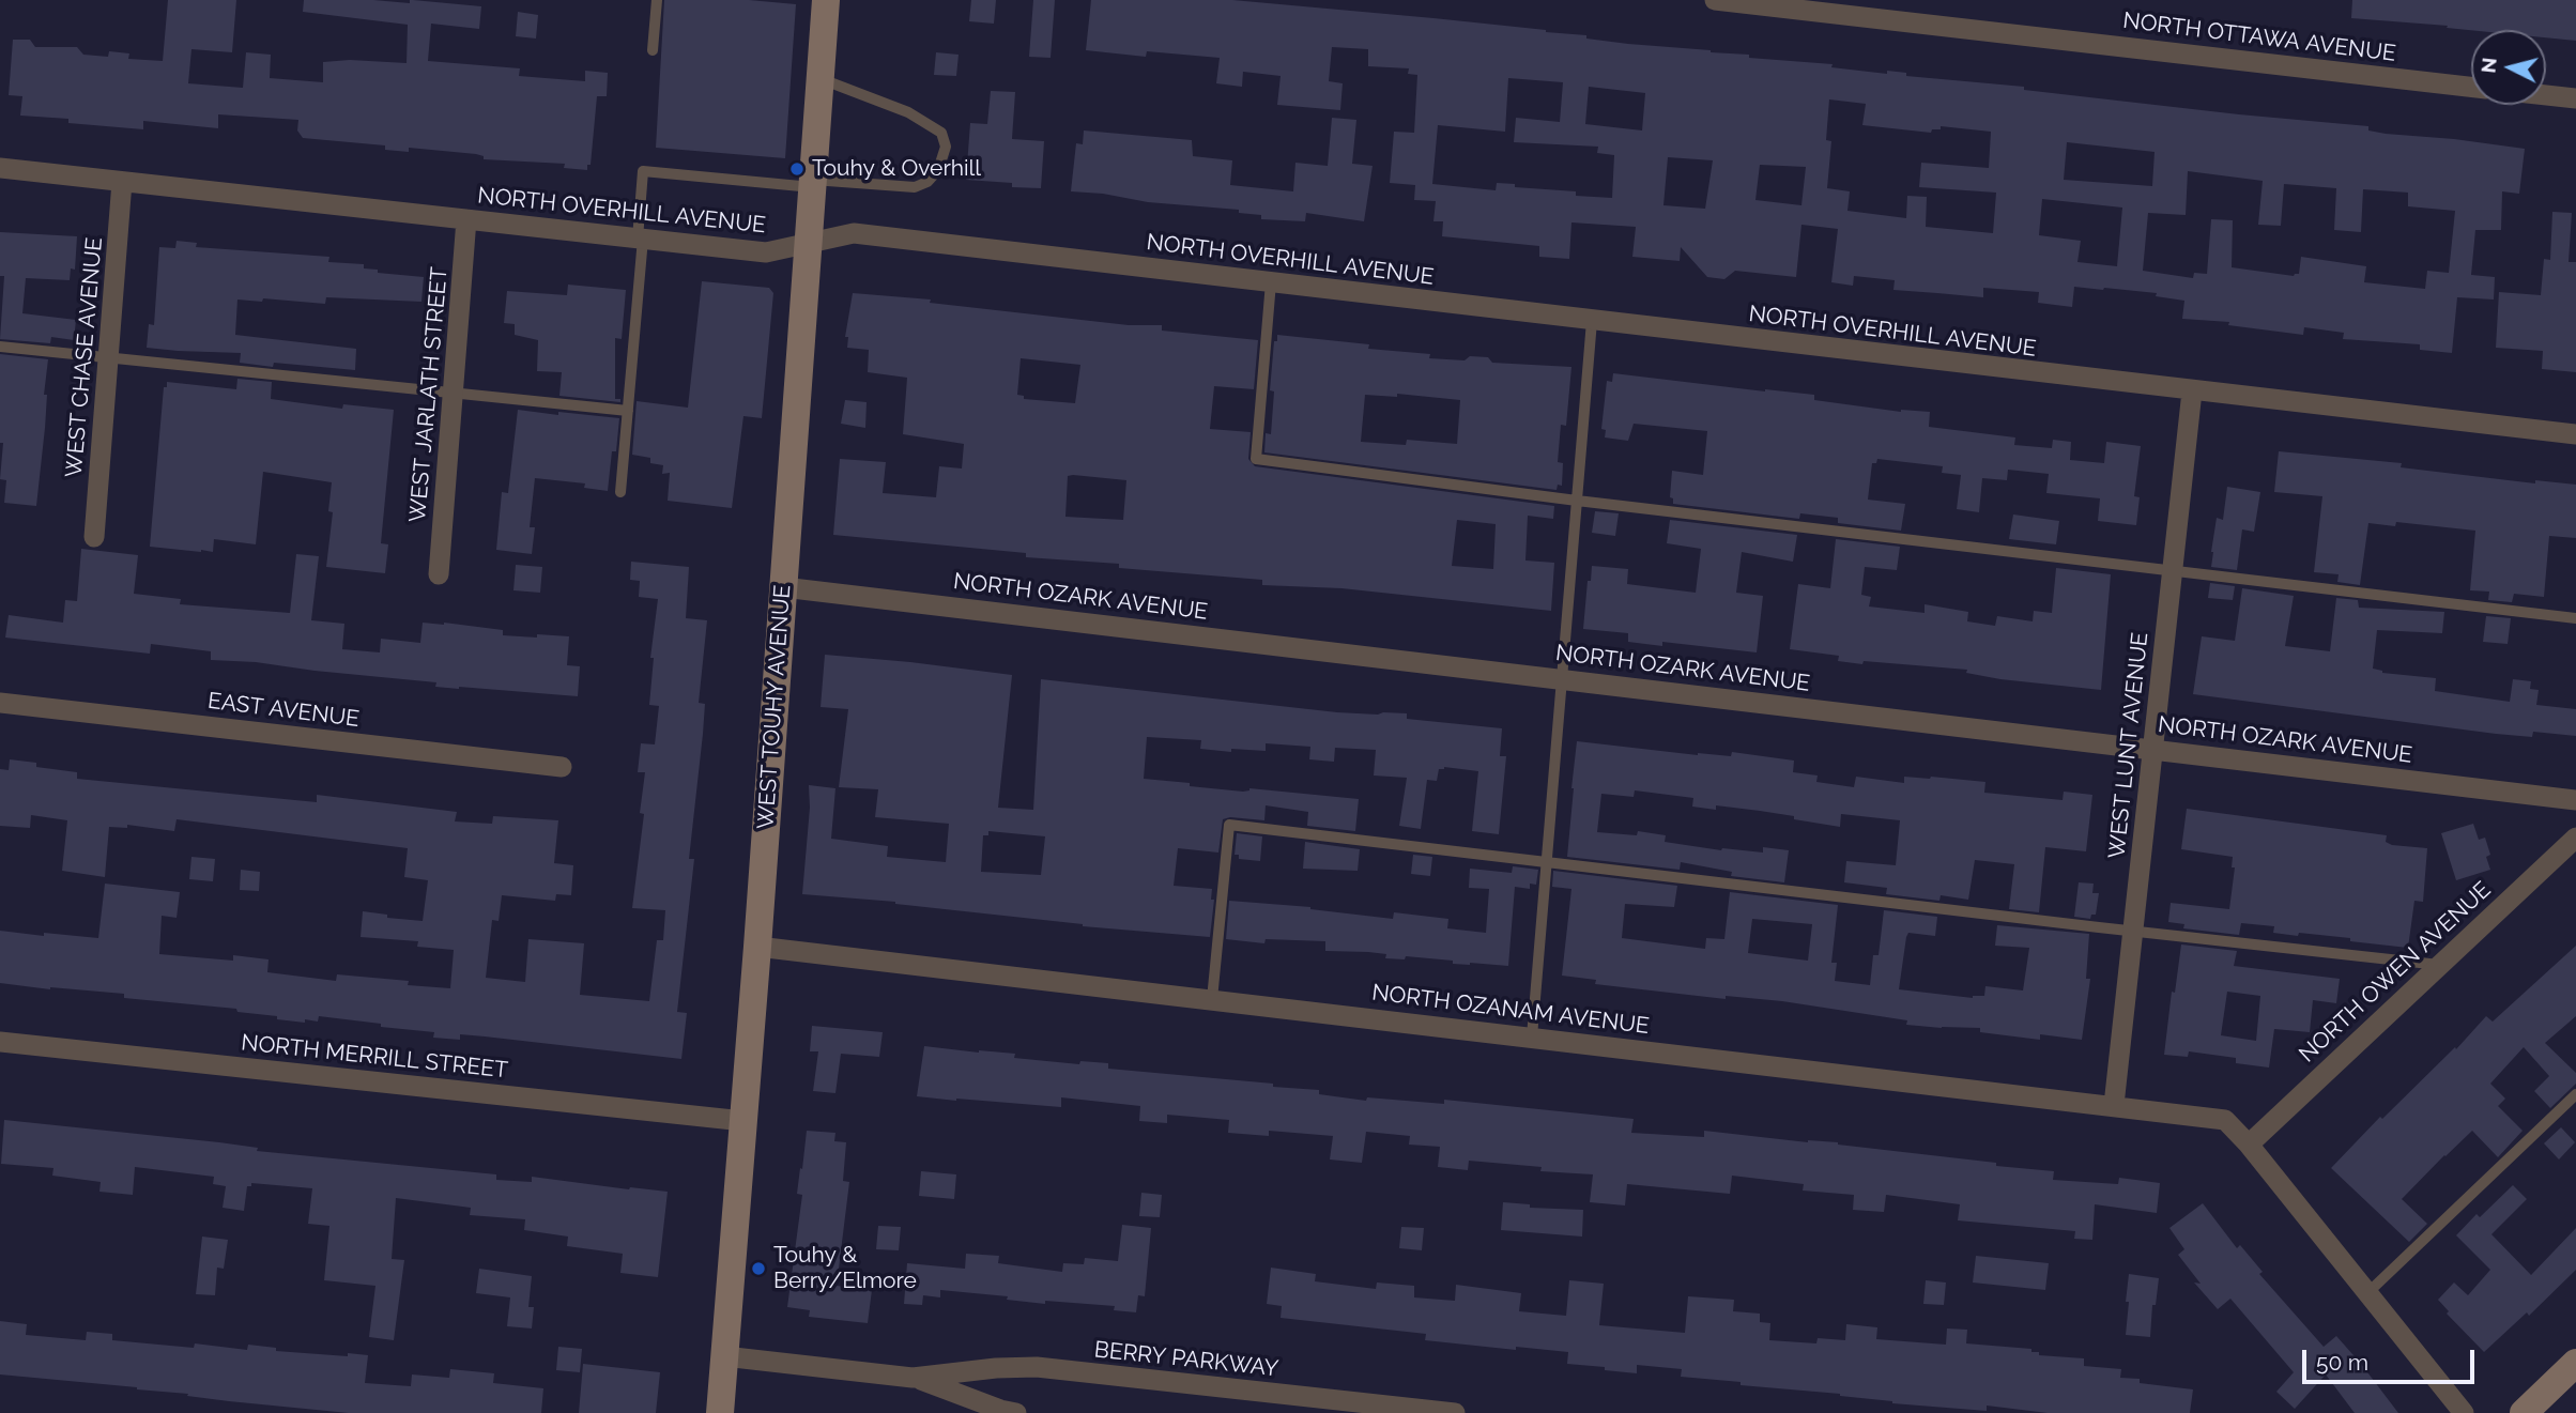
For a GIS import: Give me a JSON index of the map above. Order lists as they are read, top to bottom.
{
  "streets": {
    "main road": ["WEST TOUHY AVENUE"],
    "street": [
      "NORTH OTTAWA AVENUE",
      "NORTH OVERHILL AVENUE",
      "WEST CHASE AVENUE",
      "WEST JARLATH STREET",
      "NORTH OZARK AVENUE",
      "EAST AVENUE",
      "WEST LUNT AVENUE",
      "NORTH OWEN AVENUE",
      "NORTH OZANAM AVENUE",
      "NORTH MERRILL STREET",
      "BERRY PARKWAY"
    ]
  },
  "crossings": [
    ["NORTH OVERHILL AVENUE", "WEST CHASE AVENUE"],
    ["NORTH OVERHILL AVENUE", "WEST JARLATH STREET"],
    ["NORTH OVERHILL AVENUE", "WEST TOUHY AVENUE"],
    ["NORTH OVERHILL AVENUE", "WEST LUNT AVENUE"],
    ["NORTH OZARK AVENUE", "WEST TOUHY AVENUE"],
    ["NORTH OZARK AVENUE", "WEST LUNT AVENUE"],
    ["WEST TOUHY AVENUE", "NORTH OZANAM AVENUE"],
    ["WEST TOUHY AVENUE", "NORTH MERRILL STREET"],
    ["WEST TOUHY AVENUE", "BERRY PARKWAY"],
    ["WEST LUNT AVENUE", "NORTH OZANAM AVENUE"],
    ["NORTH OWEN AVENUE", "NORTH OZANAM AVENUE"]
  ],
  "places": ["Touhy & Overhill", "Touhy & Berry/Elmore"],
  "scale_bar": "50 m",
  "north": "left"
}
